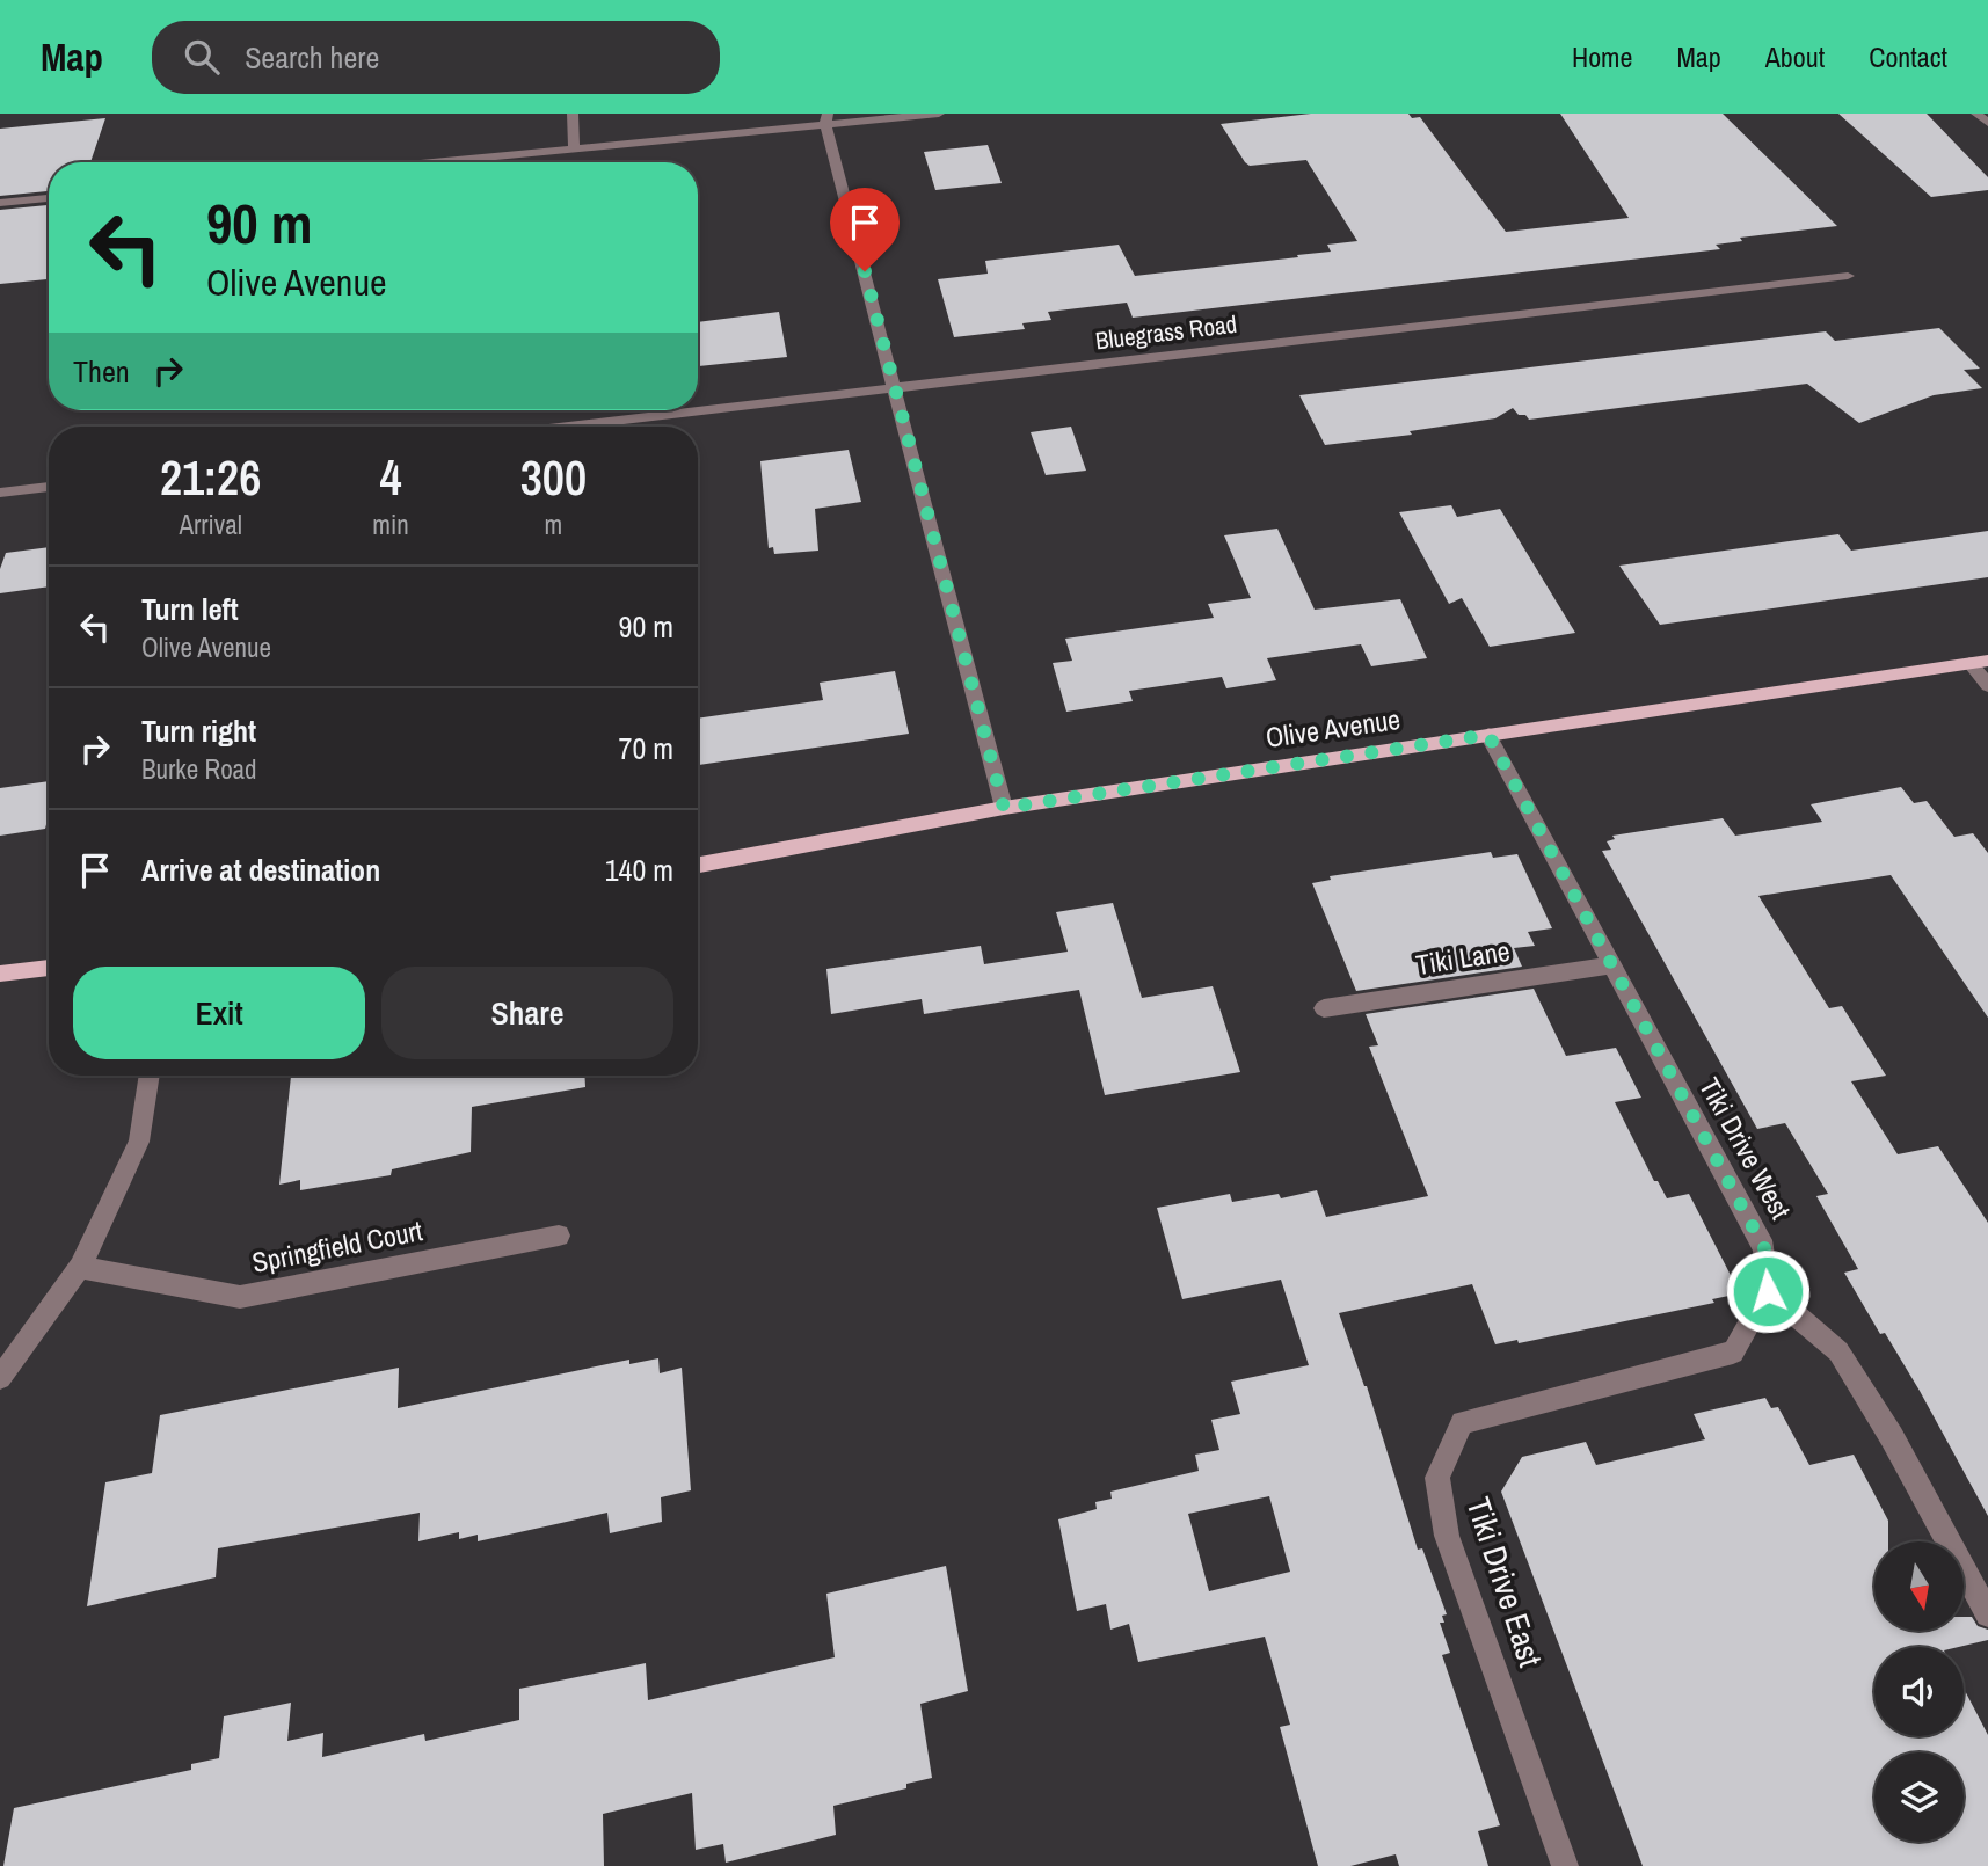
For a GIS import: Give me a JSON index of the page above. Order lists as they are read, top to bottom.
{
  "streets": {
    "main road": ["Olive Avenue"],
    "street": [
      "Bluegrass Road",
      "Tiki Lane",
      "Tiki Drive West",
      "Springfield Court",
      "Tiki Drive East"
    ]
  },
  "crossings": [
    ["Olive Avenue", "Tiki Drive West"],
    ["Tiki Lane", "Tiki Drive West"],
    ["Tiki Drive West", "Tiki Drive East"]
  ],
  "north": "bottom",
  "page": {
    "header": "Map",
    "search": "Search here",
    "nav": [
      "Home",
      "Map",
      "About",
      "Contact"
    ],
    "turn": ["90 m", "Olive Avenue"],
    "then": "Then",
    "eta": [
      "21:26",
      "Arrival",
      "4",
      "min",
      "300",
      "m"
    ],
    "list": [
      {
        "name": "Turn left",
        "note": "Olive Avenue",
        "value": "90 m"
      },
      {
        "name": "Turn right",
        "note": "Burke Road",
        "value": "70 m"
      },
      {
        "name": "Arrive at destination",
        "value": "140 m"
      }
    ],
    "buttons": ["Exit", "Share"]
  }
}
